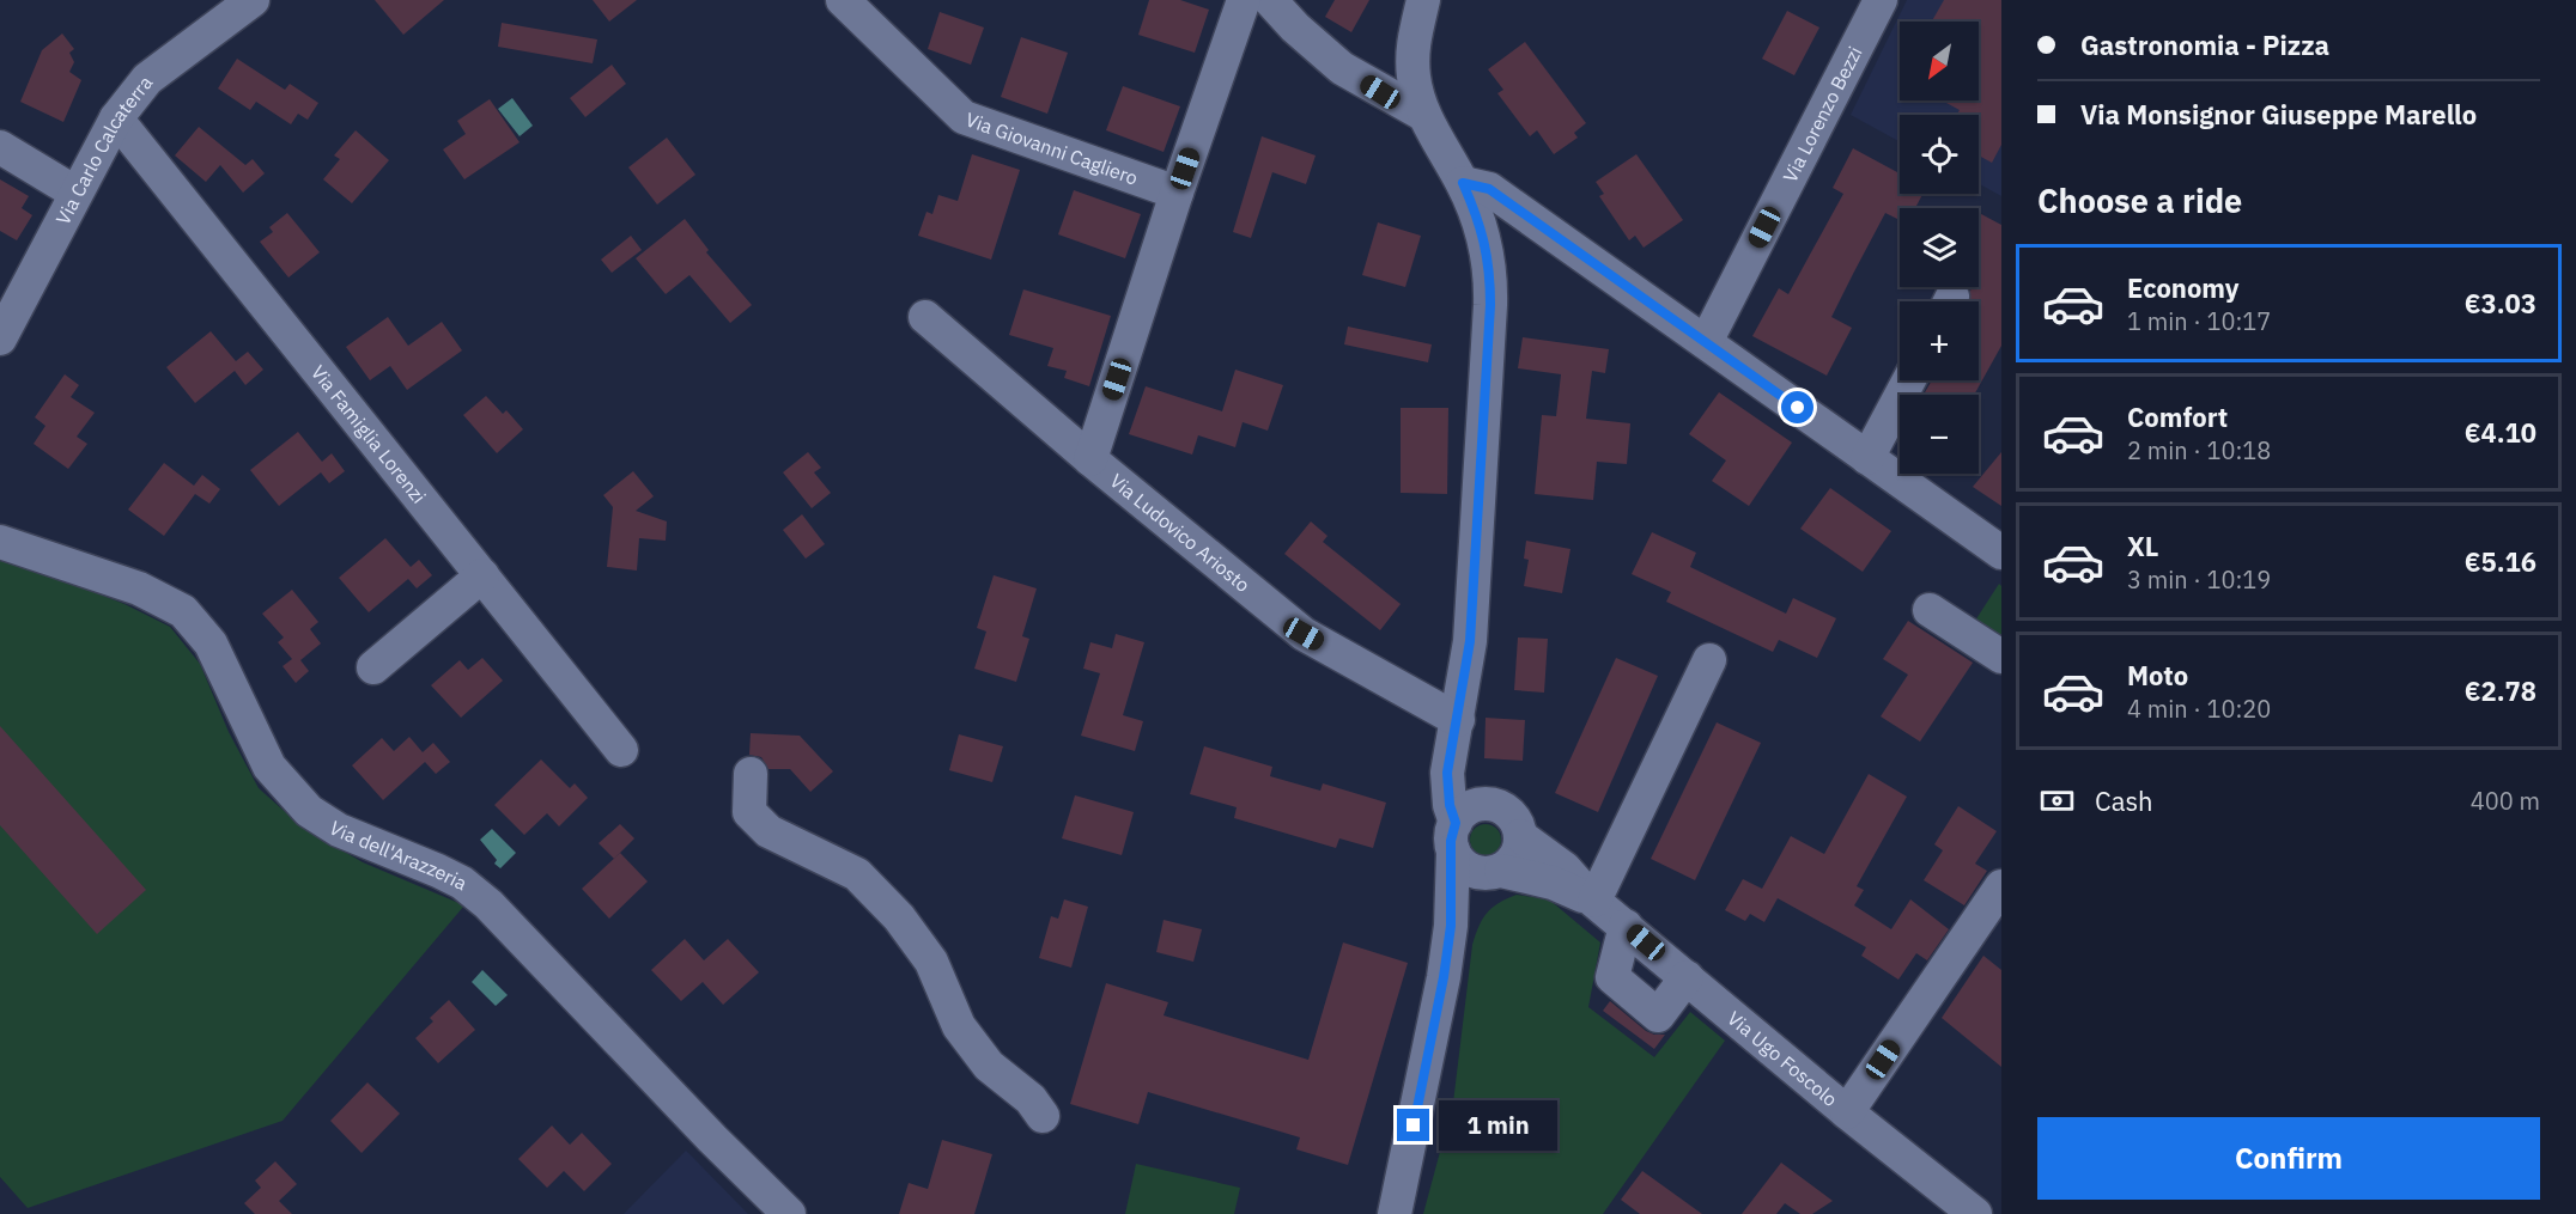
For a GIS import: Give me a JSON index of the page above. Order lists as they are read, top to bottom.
{
  "streets": {
    "street": [
      "Via Lorenzo Bezzi",
      "Via Giovanni Cagliero",
      "Via Carlo Calcaterra",
      "Via Famiglia Lorenzi",
      "Via Ludovico Ariosto",
      "Via dell'Arazzeria",
      "Via Ugo Foscolo"
    ]
  },
  "crossings": [
    ["Via Carlo Calcaterra", "Via Famiglia Lorenzi"]
  ],
  "north": "bottom left",
  "page": {
    "banner": ["Gastronomia - Pizza", "Via Monsignor Giuseppe Marello"],
    "map_buttons": ["+", "−"],
    "heading": "Choose a ride",
    "list": [
      {
        "name": "Economy",
        "note": "1 min · 10:17",
        "value": "€3.03"
      },
      {
        "name": "Comfort",
        "note": "2 min · 10:18",
        "value": "€4.10"
      },
      {
        "name": "XL",
        "note": "3 min · 10:19",
        "value": "€5.16"
      },
      {
        "name": "Moto",
        "note": "4 min · 10:20",
        "value": "€2.78"
      }
    ],
    "pay": ["Cash", "400 m"],
    "bubble": "1 min",
    "buttons": "Confirm"
  }
}
